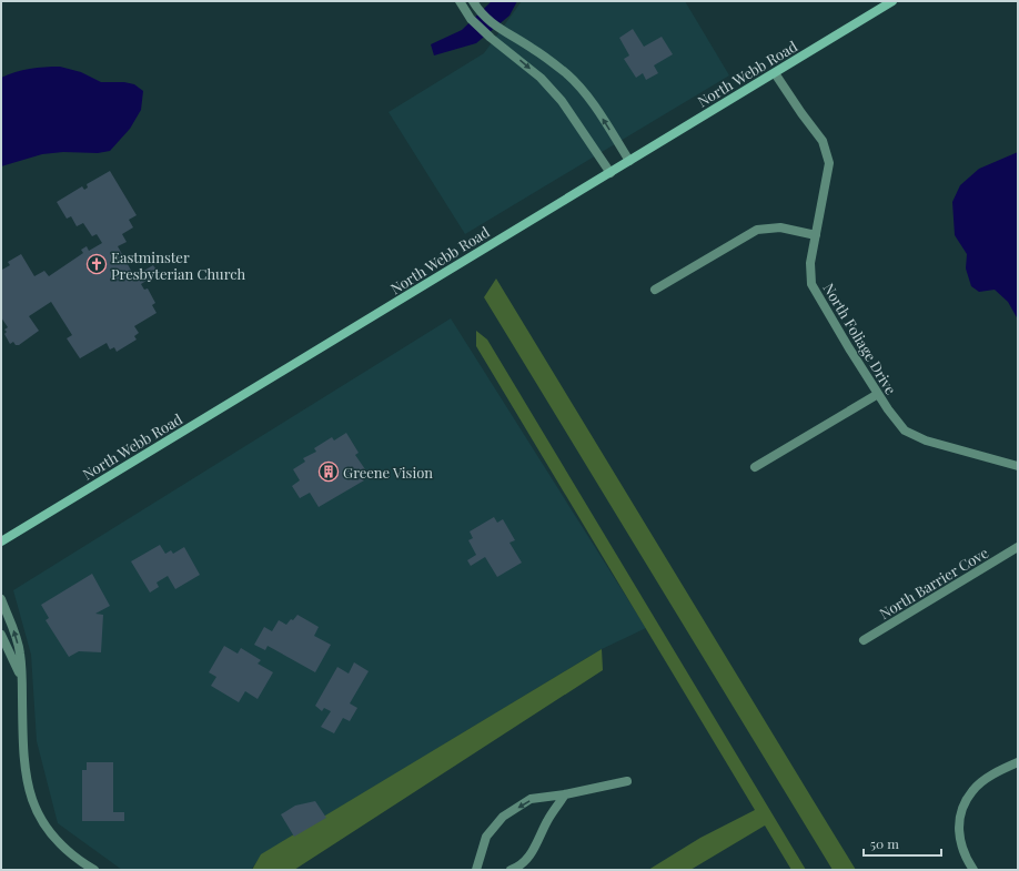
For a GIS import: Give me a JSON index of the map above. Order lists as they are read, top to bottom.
{
  "streets": {
    "main road": ["North Webb Road"],
    "street": ["North Foliage Drive", "North Barrier Cove"]
  },
  "crossings": [
    ["North Webb Road", "North Foliage Drive"]
  ],
  "places": {
    "church": ["Eastminster Presbyterian Church"],
    "building": ["Greene Vision"]
  },
  "scale_bar": "50 m"
}
